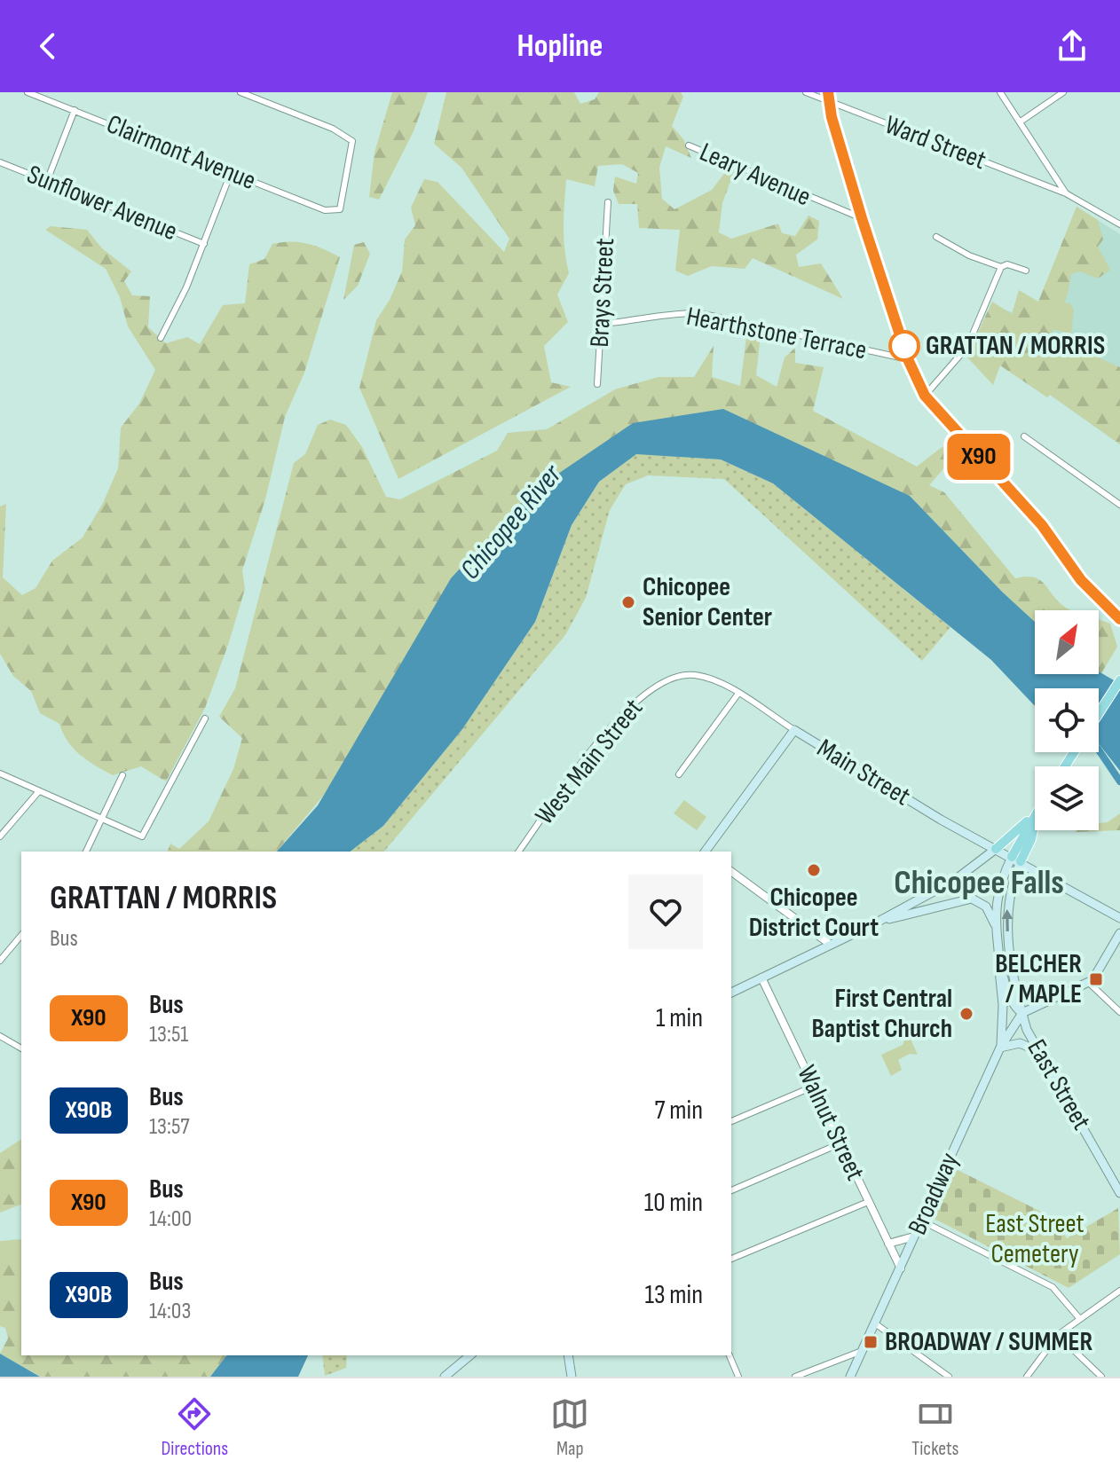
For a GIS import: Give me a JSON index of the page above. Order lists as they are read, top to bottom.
{
  "streets": {
    "main road": ["Main Street", "East Street", "Broadway"],
    "street": [
      "Ward Street",
      "Clairmont Avenue",
      "Leary Avenue",
      "Sunflower Avenue",
      "Brays Street",
      "Hearthstone Terrace",
      "West Main Street",
      "Walnut Street"
    ]
  },
  "crossings": [
    ["Brays Street", "Hearthstone Terrace"],
    ["West Main Street", "Main Street"],
    ["East Street", "Broadway"],
    ["Walnut Street", "Broadway"]
  ],
  "districts": ["Chicopee Falls"],
  "water": ["Chicopee River"],
  "parks": ["East Street Cemetery"],
  "places": {
    "other": [
      "GRATTAN / MORRIS",
      "Chicopee Senior Center",
      "Chicopee District Court",
      "First Central Baptist Church"
    ],
    "transit": ["BELCHER / MAPLE", "BROADWAY / SUMMER"]
  },
  "lines": ["bus line X90"],
  "north": "top right",
  "page": {
    "header": "Hopline",
    "on_map": "X90",
    "heading": ["GRATTAN / MORRIS", "Bus"],
    "list": [
      {
        "mark": "X90",
        "name": "Bus",
        "note": "13:51",
        "value": "1 min"
      },
      {
        "mark": "X90B",
        "name": "Bus",
        "note": "13:57",
        "value": "7 min"
      },
      {
        "mark": "X90",
        "name": "Bus",
        "note": "14:00",
        "value": "10 min"
      },
      {
        "mark": "X90B",
        "name": "Bus",
        "note": "14:03",
        "value": "13 min"
      }
    ],
    "tabs": ["Directions", "Map", "Tickets"]
  }
}
